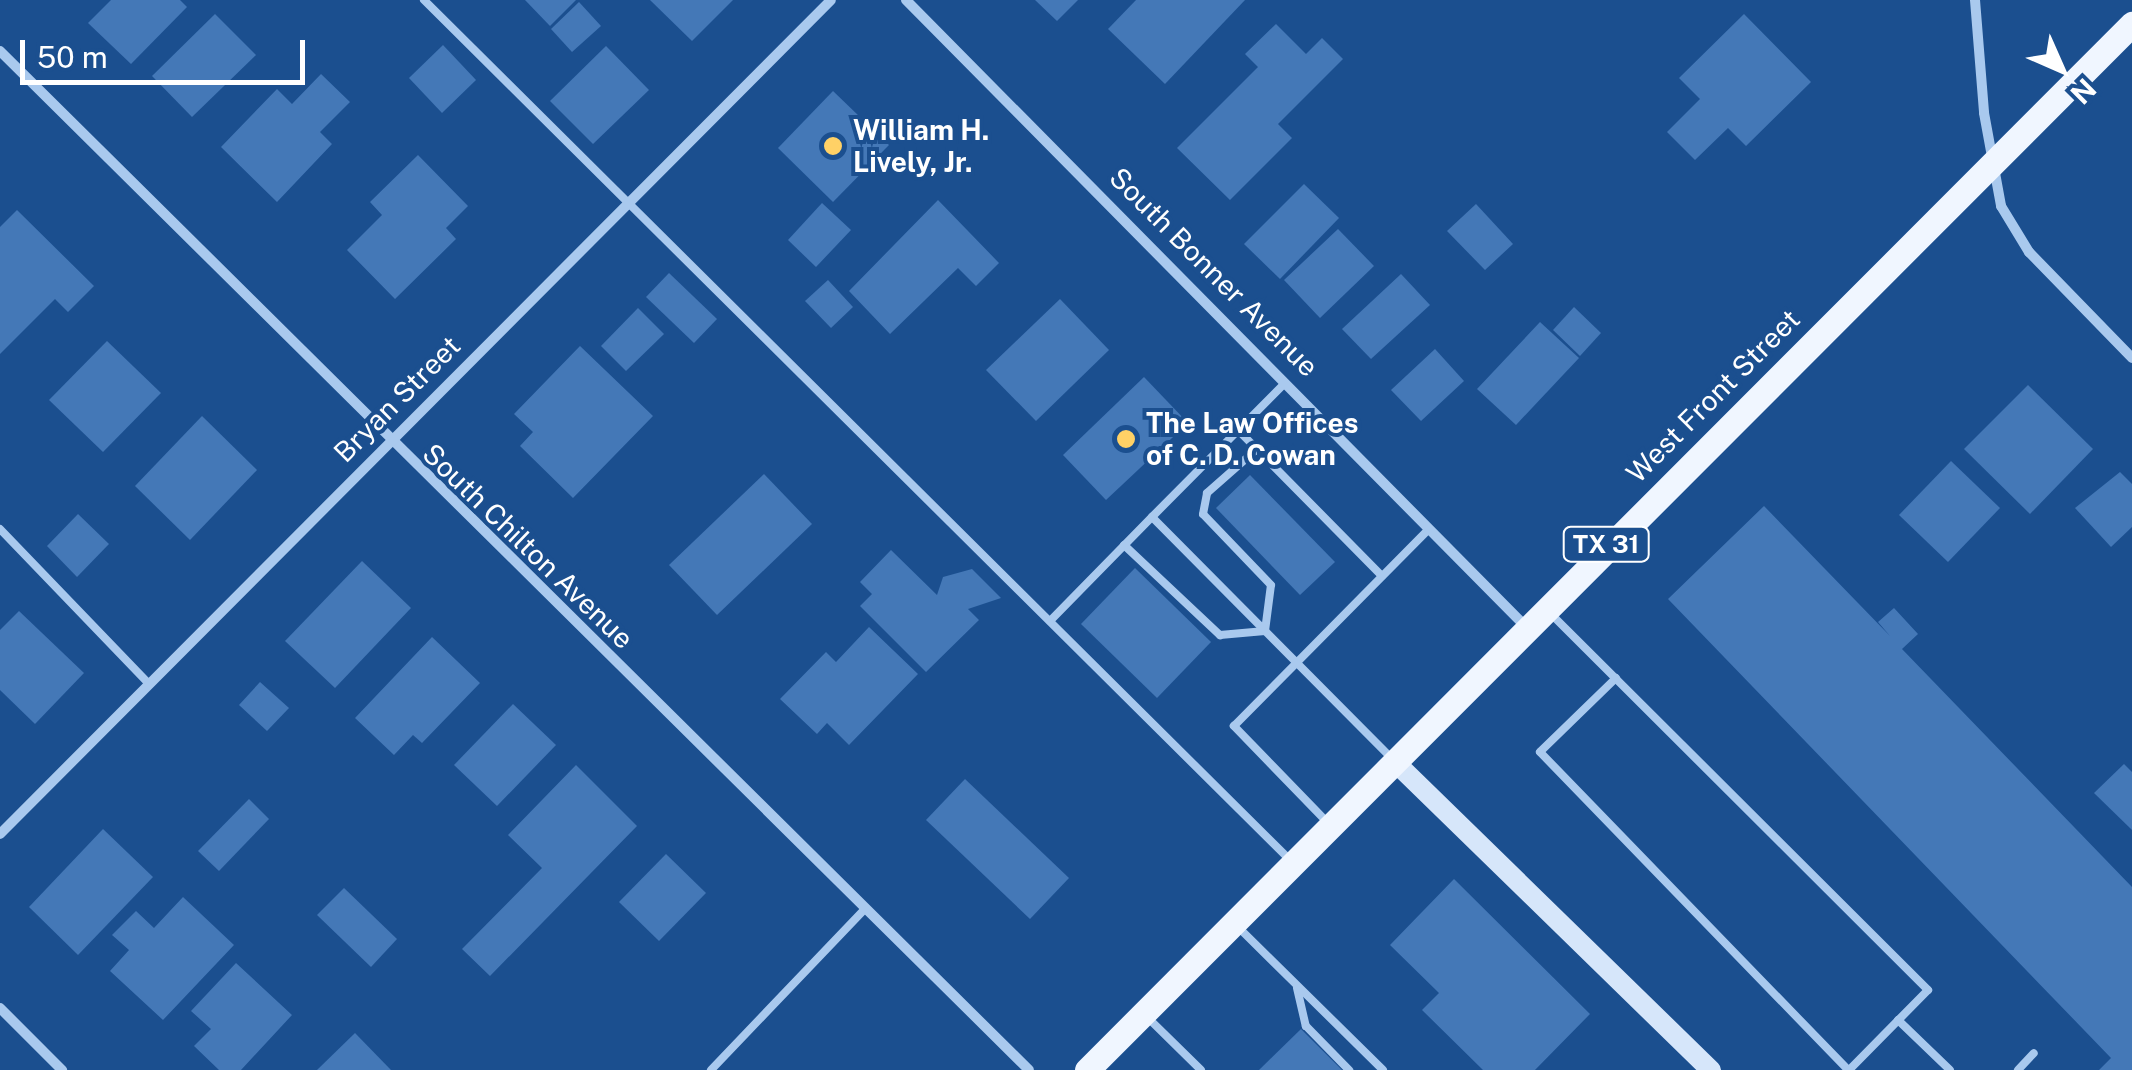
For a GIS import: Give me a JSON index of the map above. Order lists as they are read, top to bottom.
{
  "streets": {
    "main road": ["West Front Street", "TX 31"],
    "street": ["South Bonner Avenue", "Bryan Street", "South Chilton Avenue"]
  },
  "crossings": [
    ["South Bonner Avenue", "West Front Street"],
    ["Bryan Street", "South Chilton Avenue"]
  ],
  "places": ["William H. Lively, Jr.", "The Law Offices of C. D. Cowan"],
  "scale_bar": "50 m",
  "north": "bottom right"
}
